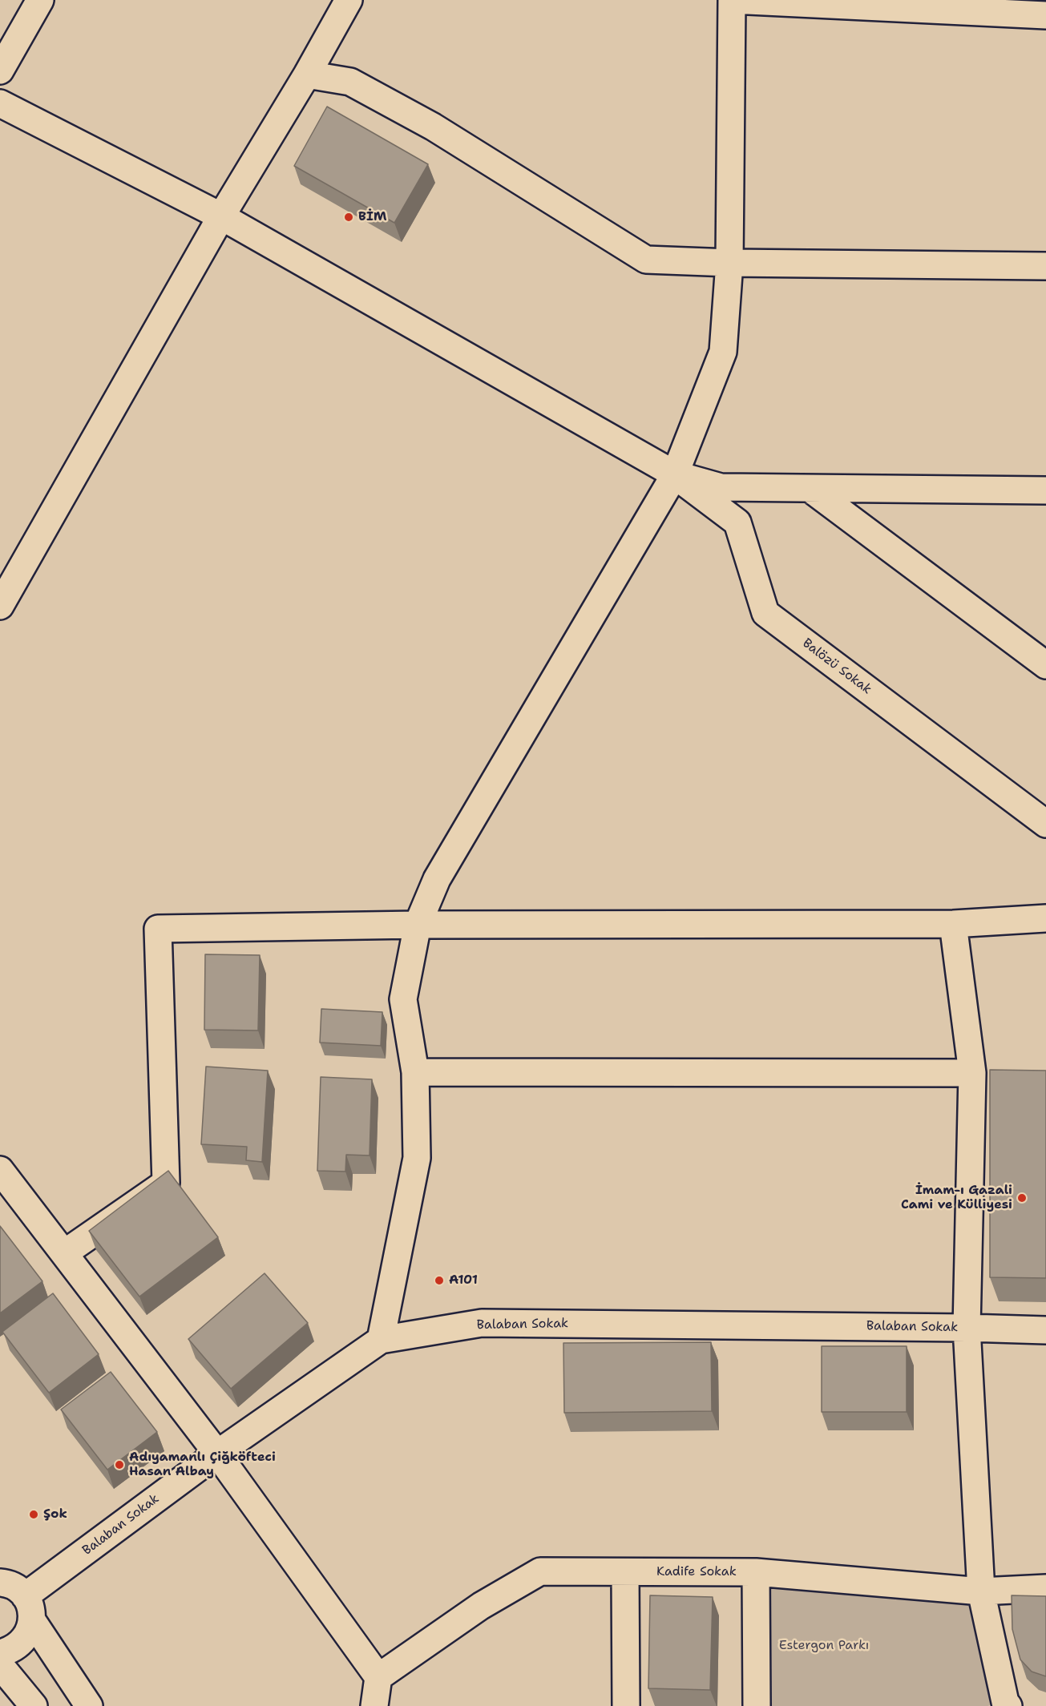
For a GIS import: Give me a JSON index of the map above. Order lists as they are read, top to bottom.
{
  "streets": {
    "street": ["Balözü Sokak", "Balaban Sokak", "Kadife Sokak"]
  },
  "parks": ["Estergon Parkı"],
  "places": [
    "BİM",
    "İmam-ı Gazali Cami ve Külliyesi",
    "A101",
    "Adıyamanlı Çiğköfteci Hasan Albay",
    "Şok"
  ]
}
